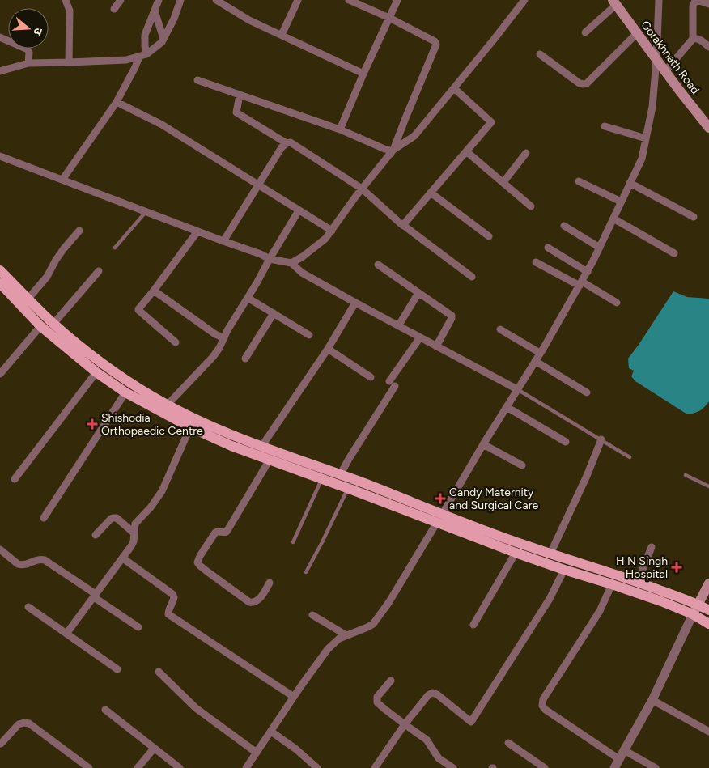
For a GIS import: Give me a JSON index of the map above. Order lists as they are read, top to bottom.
{
  "streets": {
    "main road": ["Gorakhnath Road"]
  },
  "places": {
    "health": ["Shishodia Orthopaedic Centre", "Candy Maternity and Surgical Care", "H N Singh Hospital"]
  },
  "north": "right"
}
